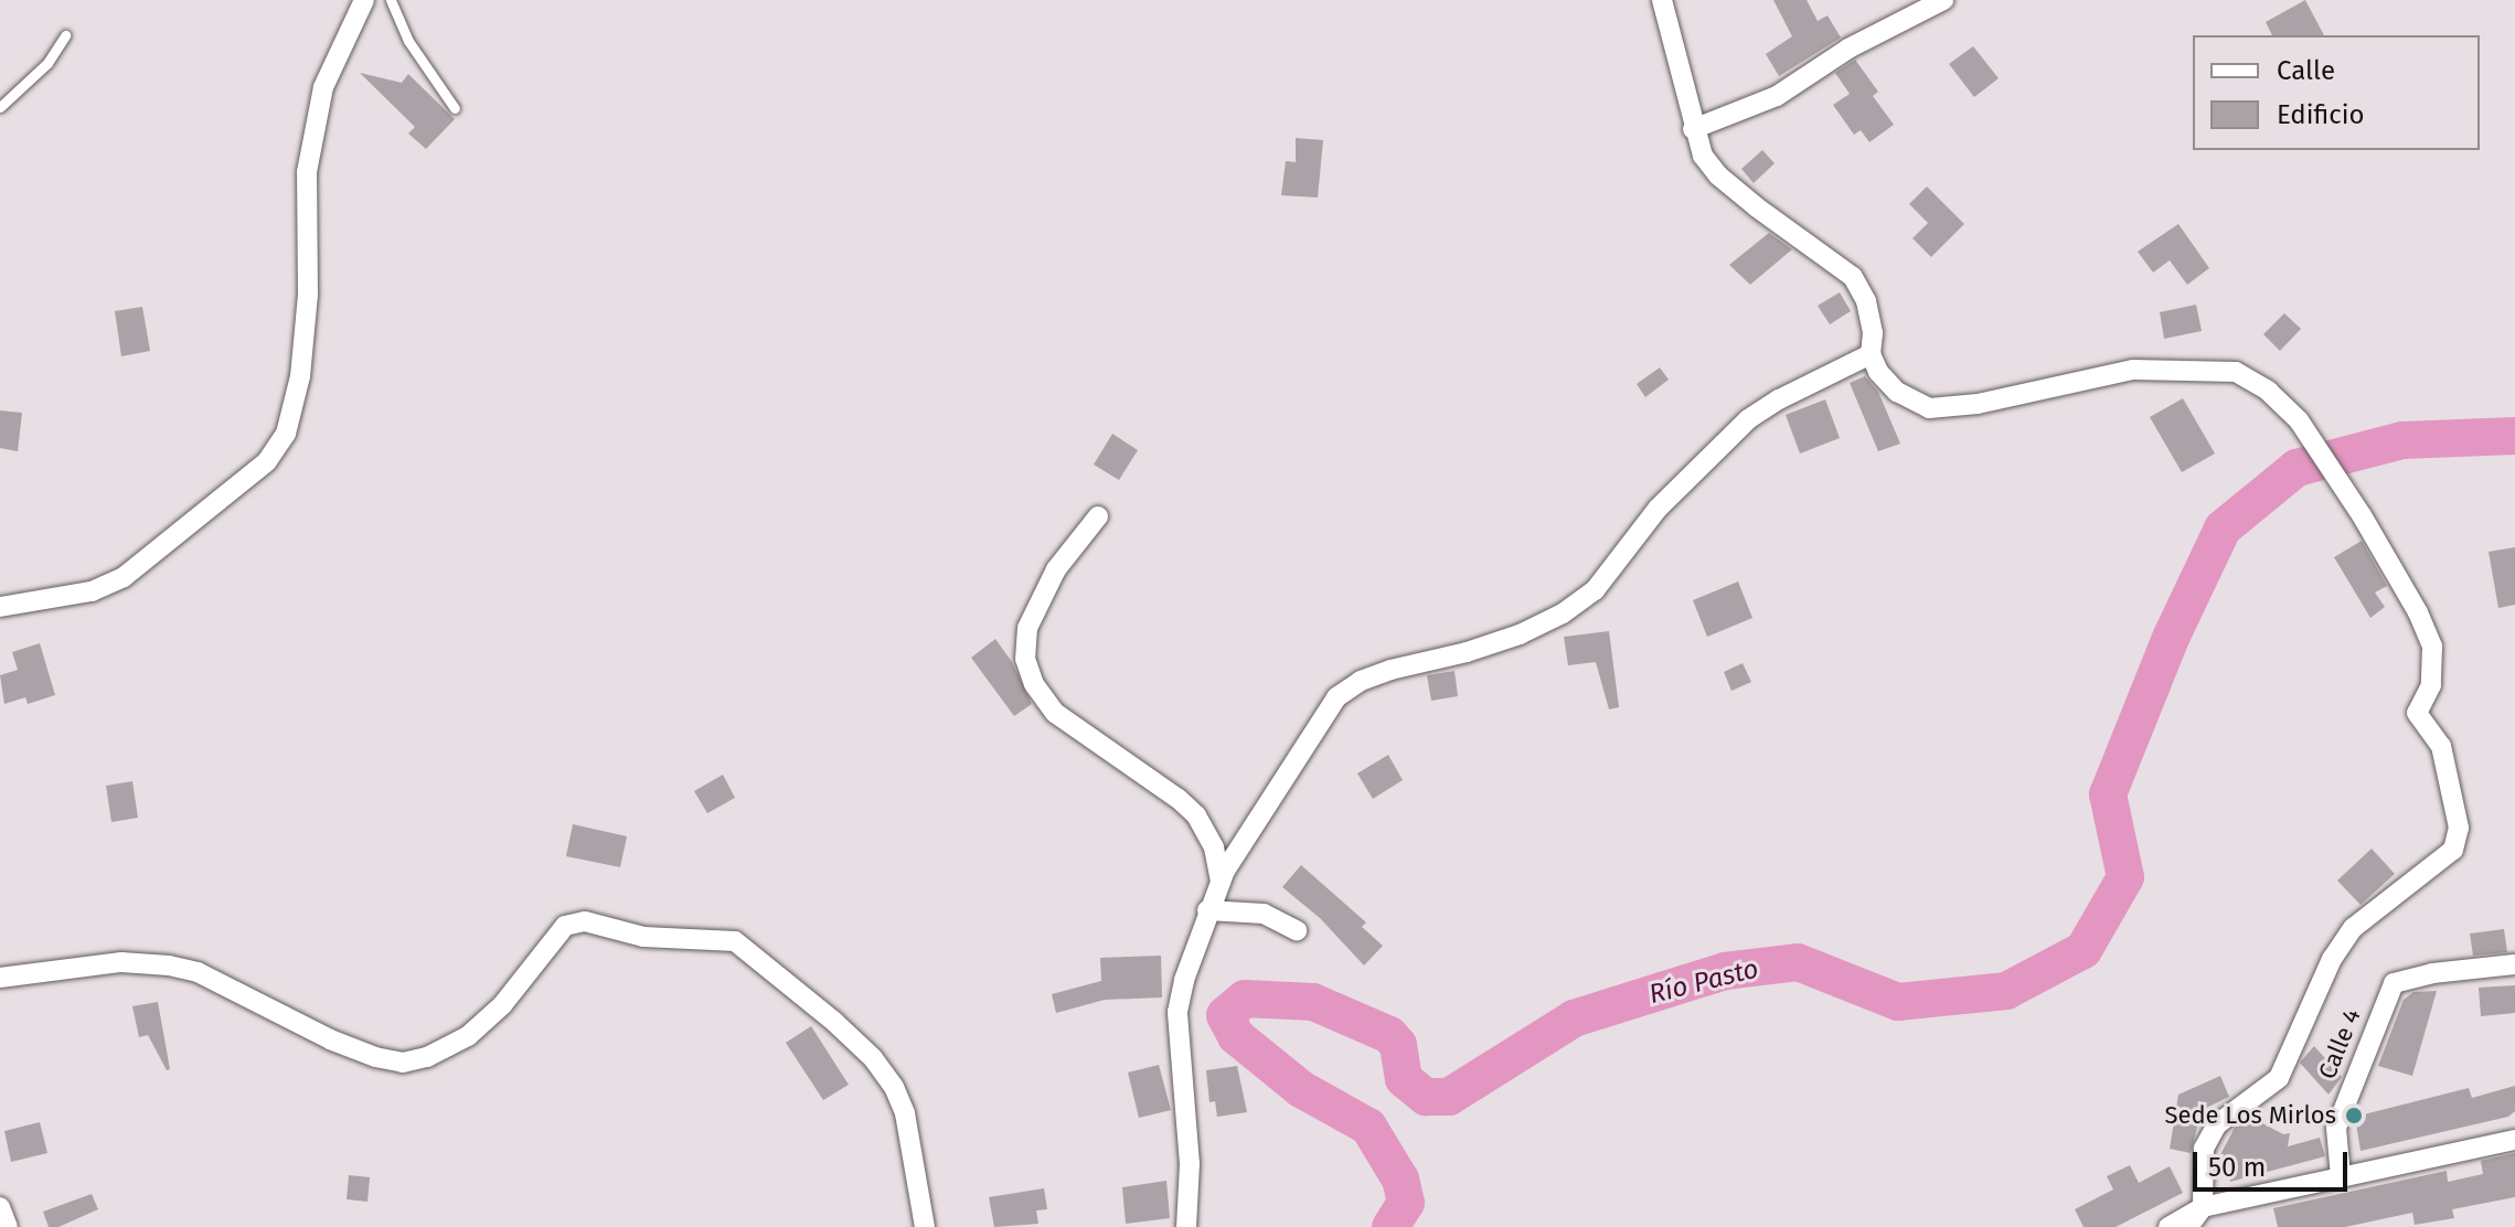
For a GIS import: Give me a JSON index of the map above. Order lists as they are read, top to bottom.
{
  "streets": {
    "street": ["Calle 4"]
  },
  "water": ["Río Pasto"],
  "places": ["Sede Los Mirlos"],
  "legend": ["Calle", "Edificio"],
  "scale_bar": "50 m"
}
